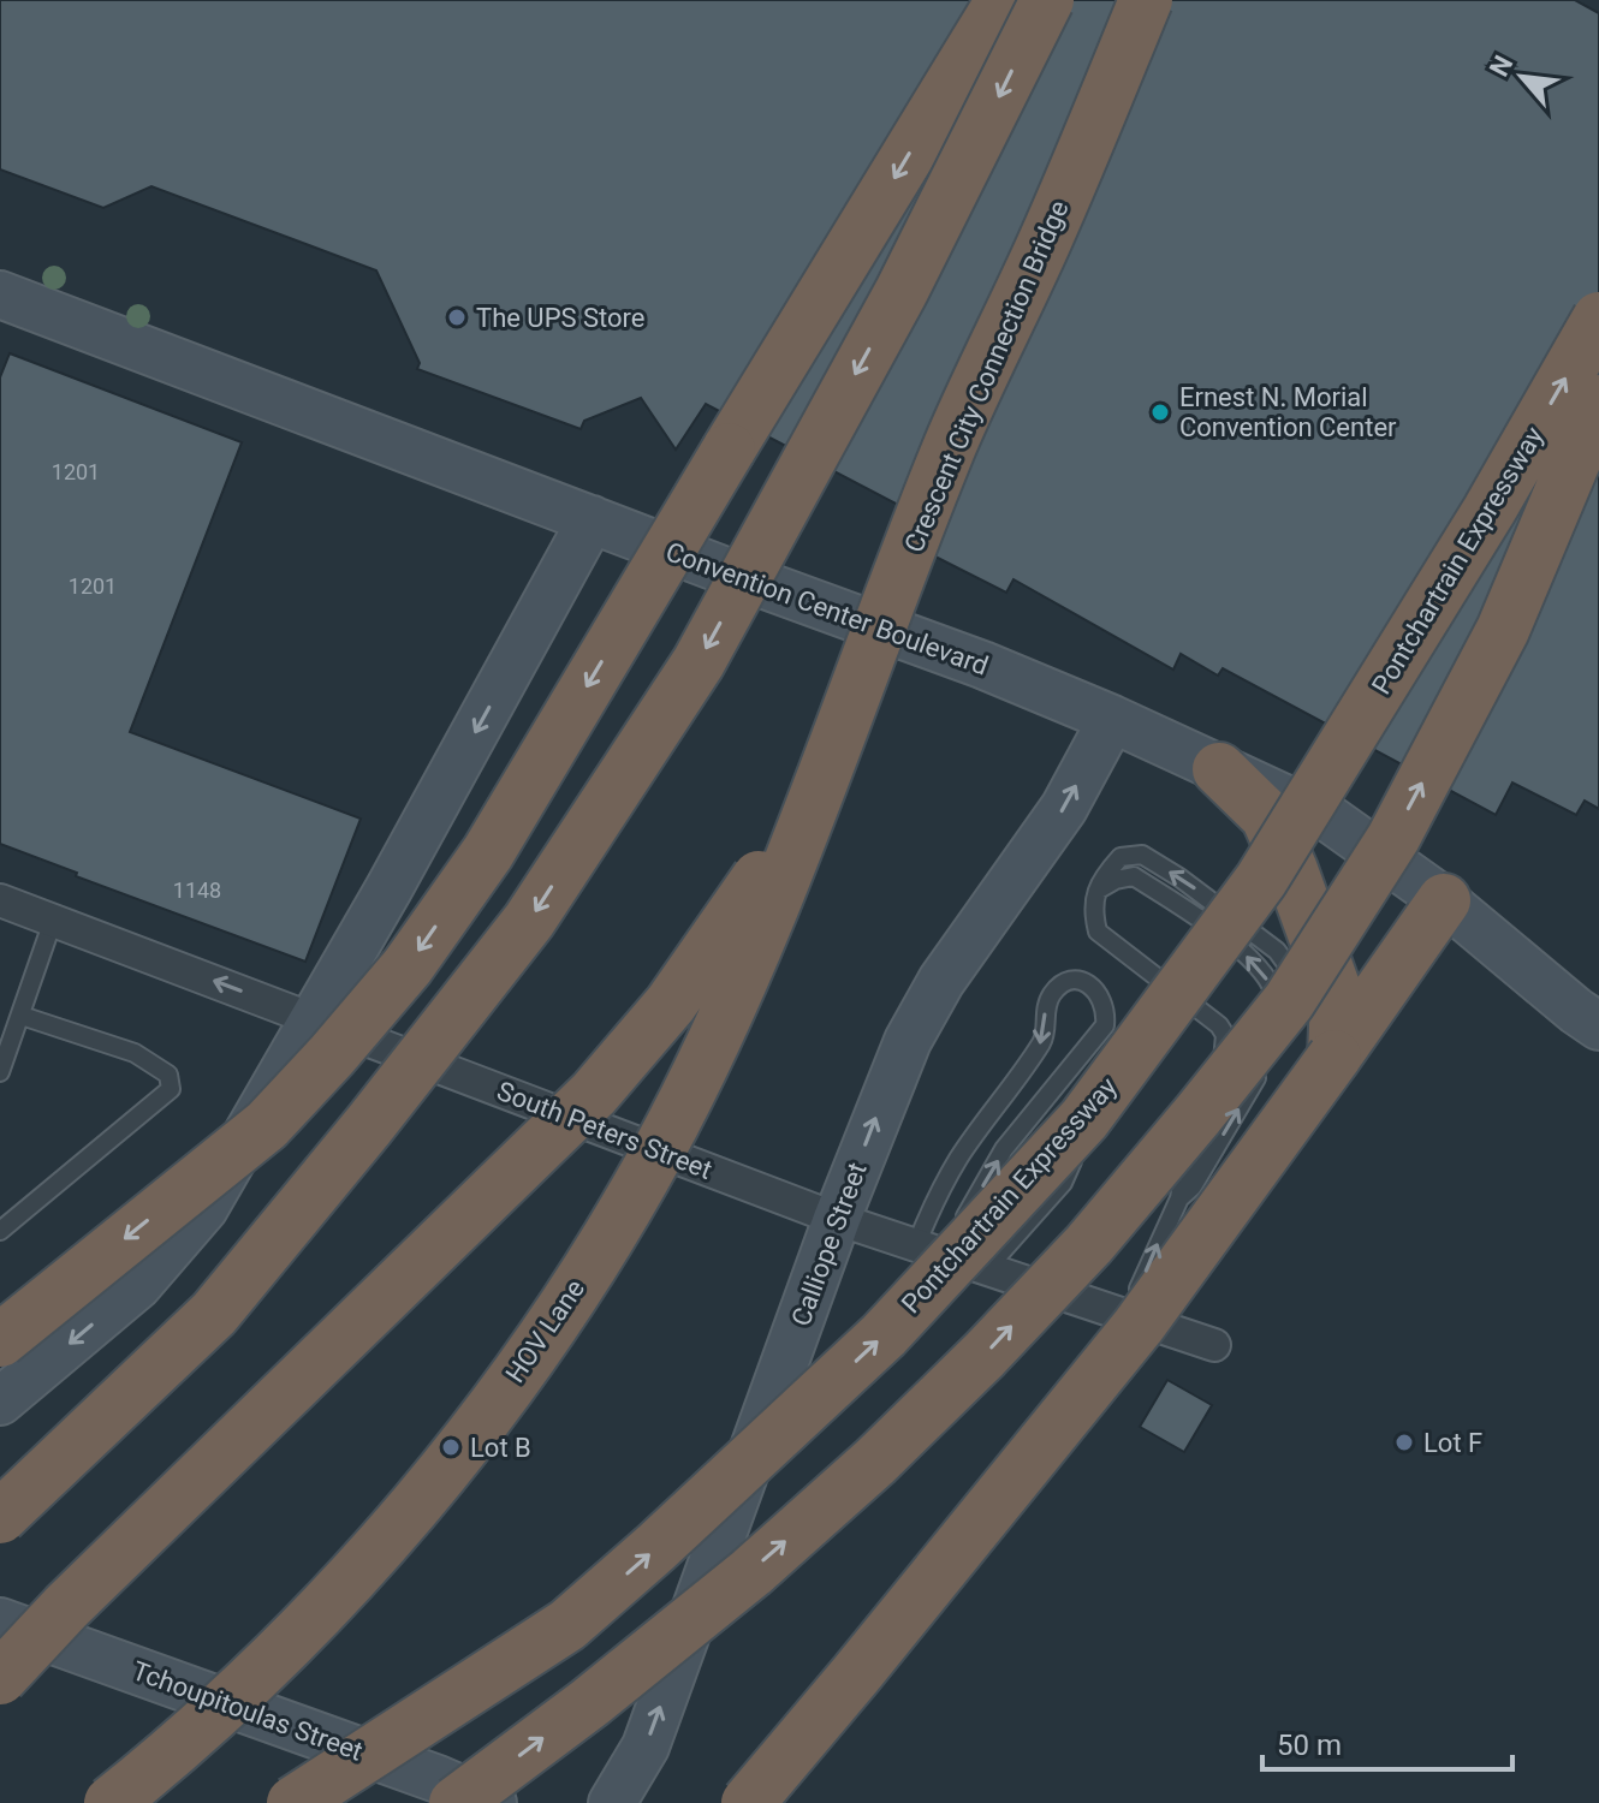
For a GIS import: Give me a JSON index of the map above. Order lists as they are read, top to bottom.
{
  "streets": {
    "highway": ["Crescent City Connection Bridge", "Pontchartrain Expressway", "HOV Lane"],
    "street": [
      "Convention Center Boulevard",
      "South Peters Street",
      "Calliope Street",
      "Tchoupitoulas Street"
    ]
  },
  "crossings": [
    ["Crescent City Connection Bridge", "HOV Lane"],
    ["Convention Center Boulevard", "Calliope Street"],
    ["South Peters Street", "Calliope Street"]
  ],
  "one_way": ["Calliope Street"],
  "places": [
    "The UPS Store",
    "Ernest N. Morial Convention Center",
    "Lot F",
    "Lot B"
  ],
  "house_numbers": ["1201", "1201", "1148"],
  "scale_bar": "50 m",
  "north": "top left"
}
